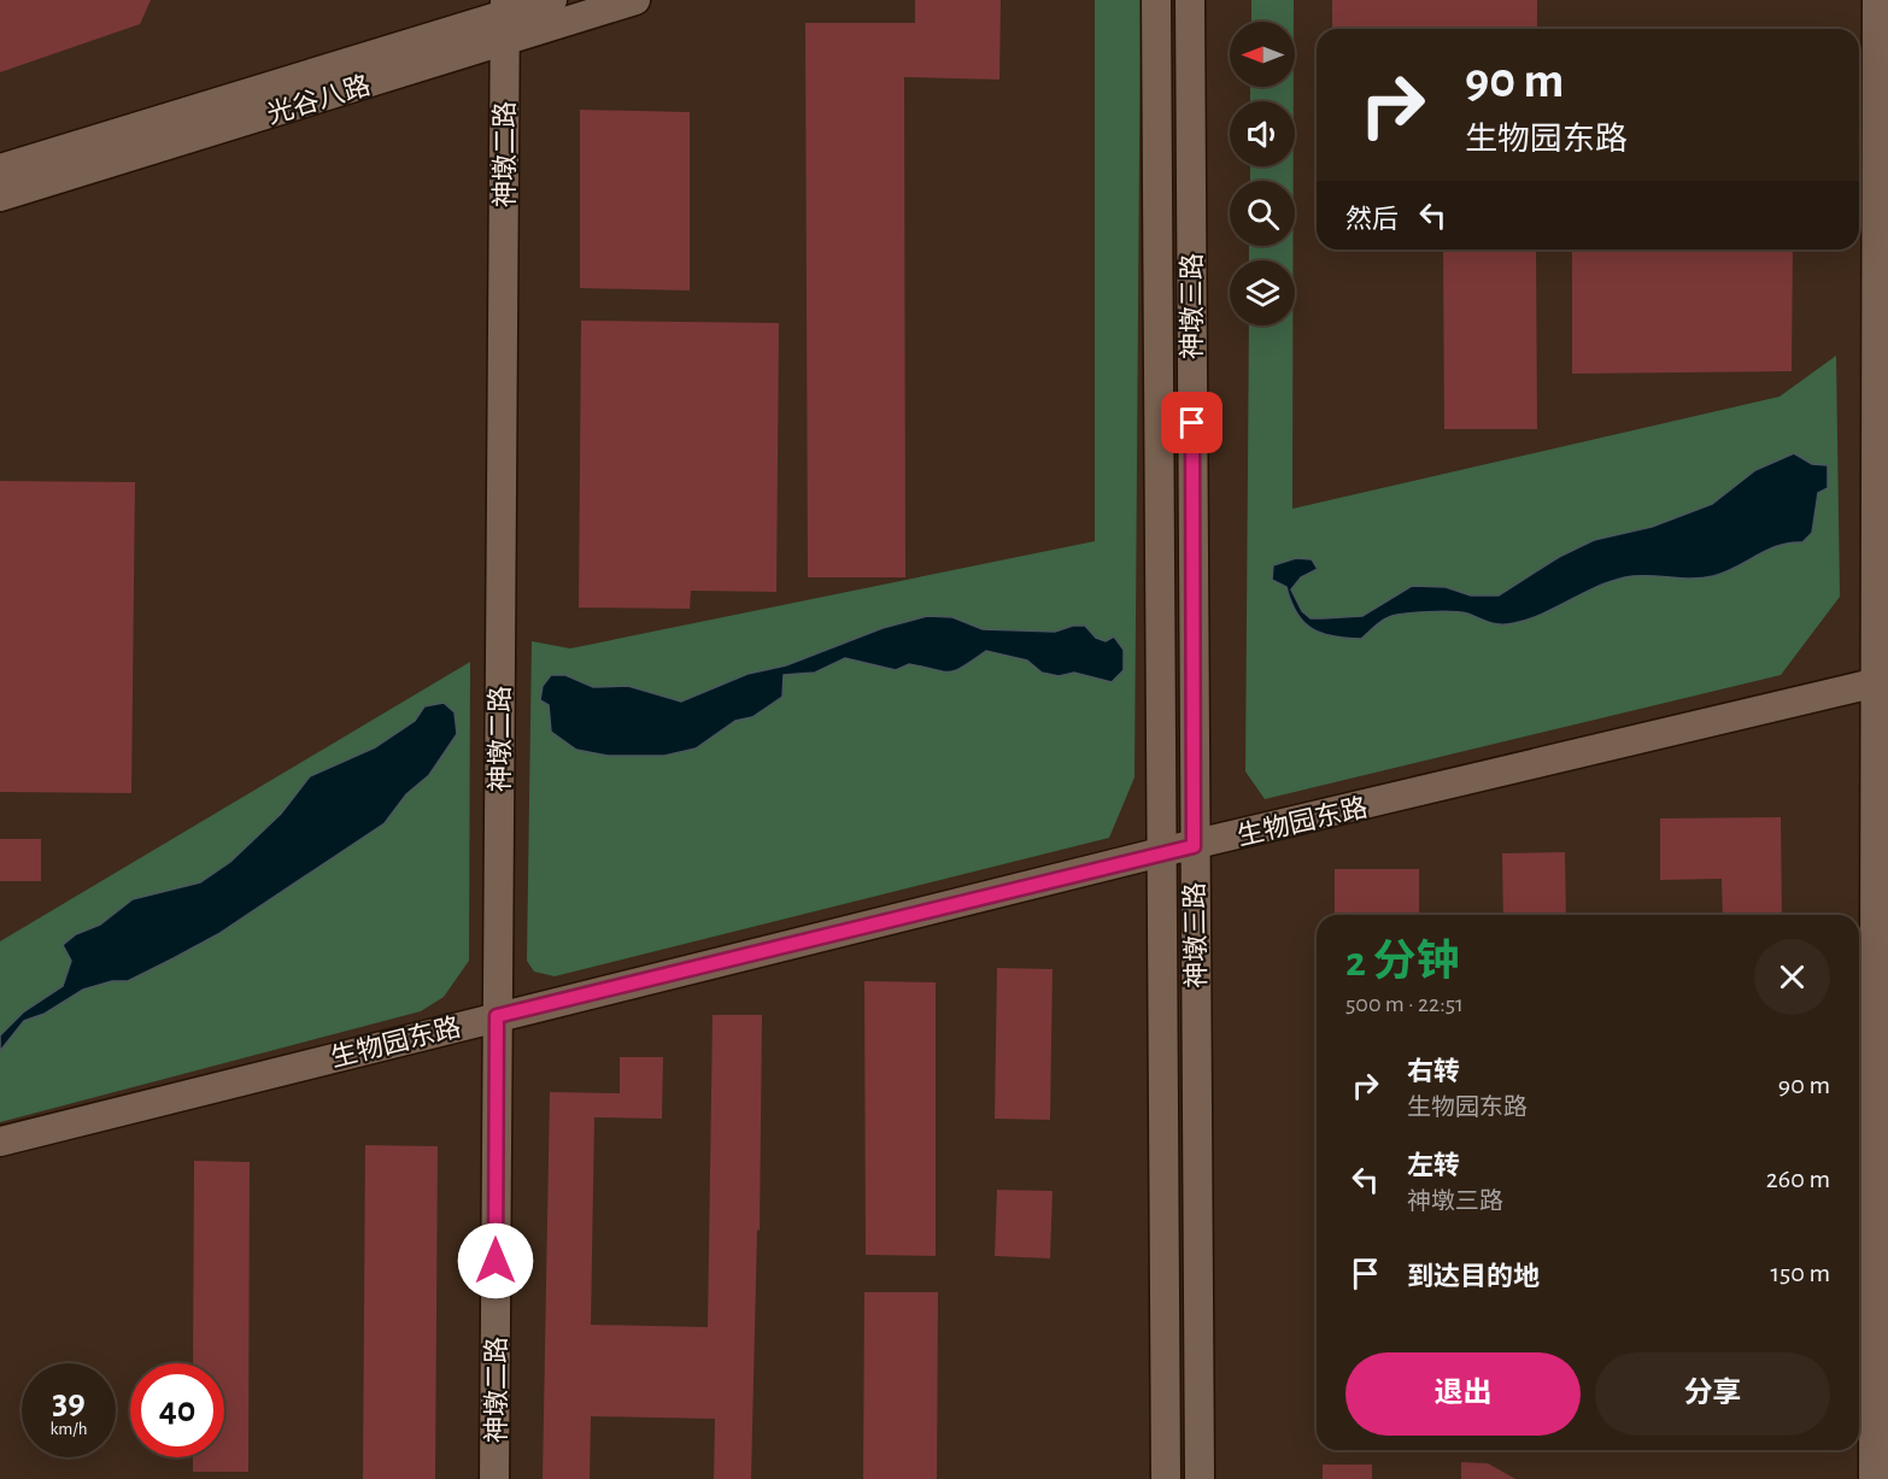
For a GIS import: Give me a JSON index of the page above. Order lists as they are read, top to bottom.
{
  "streets": {
    "street": [
      "光谷八路",
      "神墩二路",
      "神墩三路",
      "生物园东路"
    ]
  },
  "crossings": [
    ["光谷八路", "神墩二路"],
    ["神墩二路", "生物园东路"],
    ["神墩三路", "生物园东路"]
  ],
  "north": "left",
  "page": {
    "turn": ["90 m", "生物园东路"],
    "then": "然后",
    "heading": ["2 分钟", "500 m · 22:51"],
    "list": [
      {
        "name": "右转",
        "note": "生物园东路",
        "value": "90 m"
      },
      {
        "name": "左转",
        "note": "神墩三路",
        "value": "260 m"
      },
      {
        "name": "到达目的地",
        "value": "150 m"
      }
    ],
    "buttons": ["退出", "分享"],
    "speed": "39 km/h",
    "limit": "40"
  }
}
